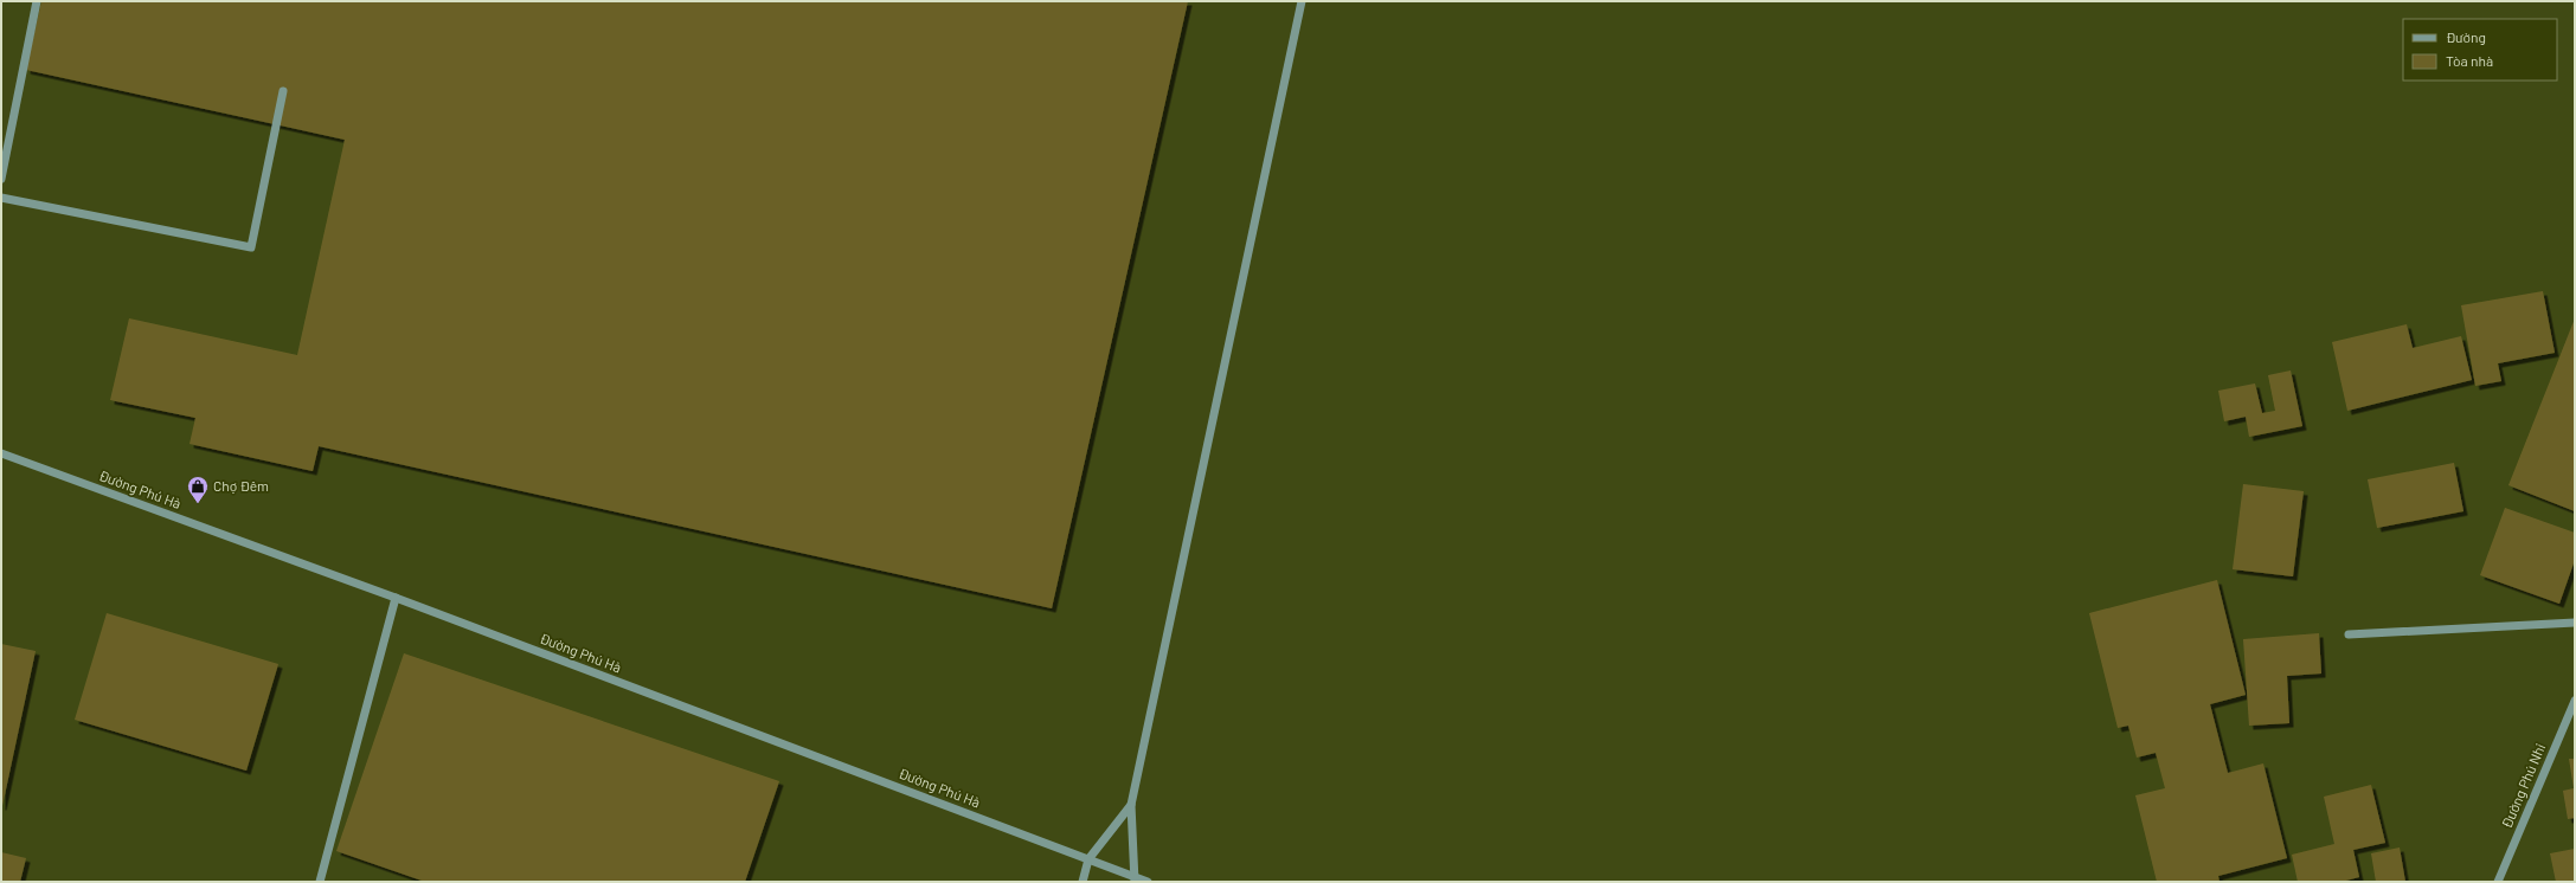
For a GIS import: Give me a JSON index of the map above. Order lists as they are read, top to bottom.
{
  "streets": {
    "street": ["Đường Phú Hà", "Đường Phú Nhi"]
  },
  "places": {
    "shop": ["Chợ Đêm"]
  },
  "legend": ["Đường", "Tòa nhà"]
}
